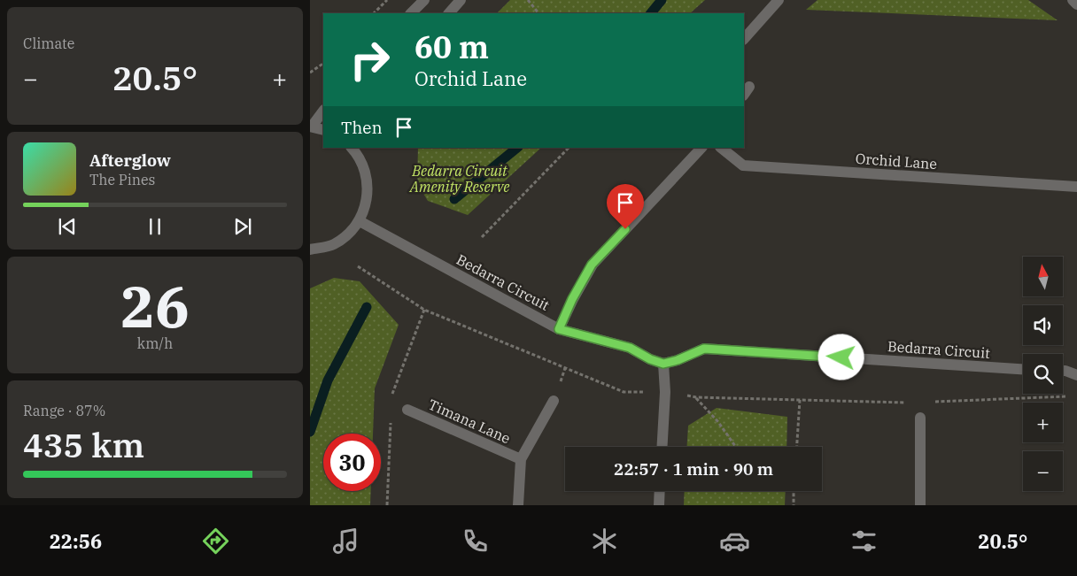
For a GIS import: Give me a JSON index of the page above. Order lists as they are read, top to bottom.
{
  "streets": {
    "street": ["Orchid Lane", "Bedarra Circuit", "Timana Lane"]
  },
  "parks": ["Bedarra Circuit Amenity Reserve"],
  "north": "top",
  "page": {
    "tile": [
      "Climate",
      ["26", "km/h"],
      ["Range · 87%", "435 km"]
    ],
    "turn": ["60 m", "Orchid Lane"],
    "heat": ["−", "20.5°", "+"],
    "then": "Then",
    "song": ["Afterglow", "The Pines"],
    "map_buttons": ["+", "−"],
    "limit": "30",
    "trip": "22:57 · 1 min · 90 m",
    "tabs": ["22:56", "20.5°"]
  }
}
